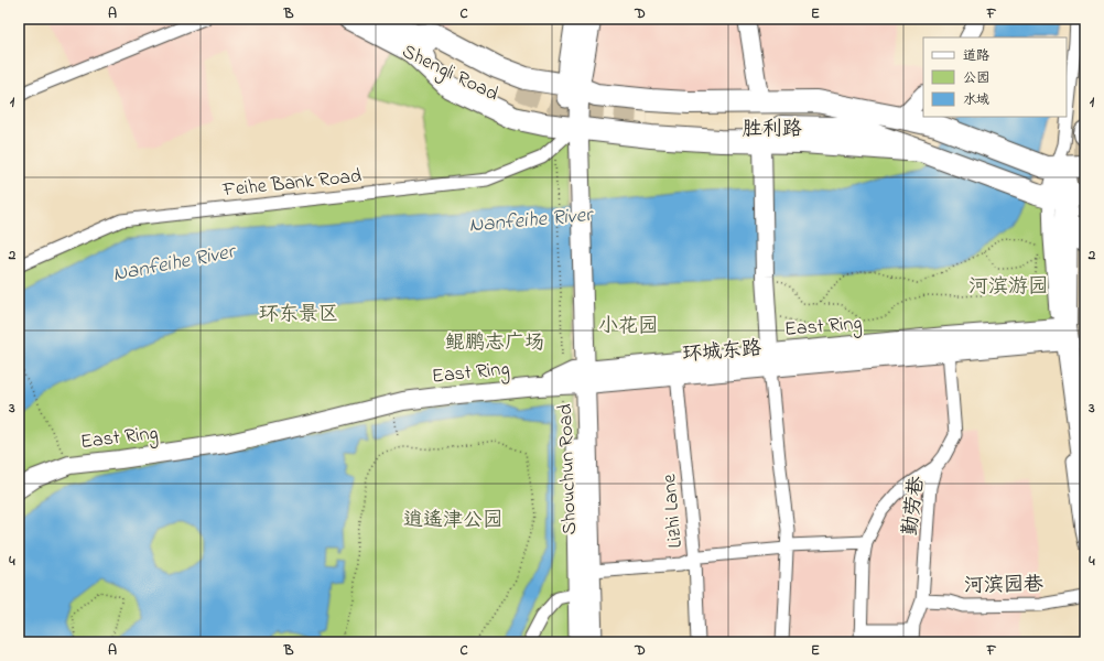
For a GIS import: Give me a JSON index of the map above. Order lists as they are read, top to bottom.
{
  "streets": {
    "highway": ["Shengli Road", "胜利路"],
    "main road": ["Shouchun Road"],
    "street": [
      "Feihe Bank Road",
      "East Ring",
      "环城东路",
      "勤劳巷",
      "Lizhi Lane",
      "河滨园巷"
    ]
  },
  "crossings": [
    ["Feihe Bank Road", "Shouchun Road"],
    ["East Ring", "环城东路"],
    ["East Ring", "Shouchun Road"],
    ["环城东路", "Shouchun Road"],
    ["环城东路", "勤劳巷"],
    ["环城东路", "Lizhi Lane"],
    ["勤劳巷", "河滨园巷"]
  ],
  "water": ["Nanfeihe River"],
  "parks": [
    "河滨游园",
    "环东景区",
    "小花园",
    "鲲鹏志广场",
    "逍遥津公园"
  ],
  "legend": ["道路", "公园", "水域"],
  "grid": {
    "columns": [
      "A",
      "B",
      "C",
      "D",
      "E",
      "F"
    ],
    "rows": [
      "1",
      "2",
      "3",
      "4"
    ]
  }
}
